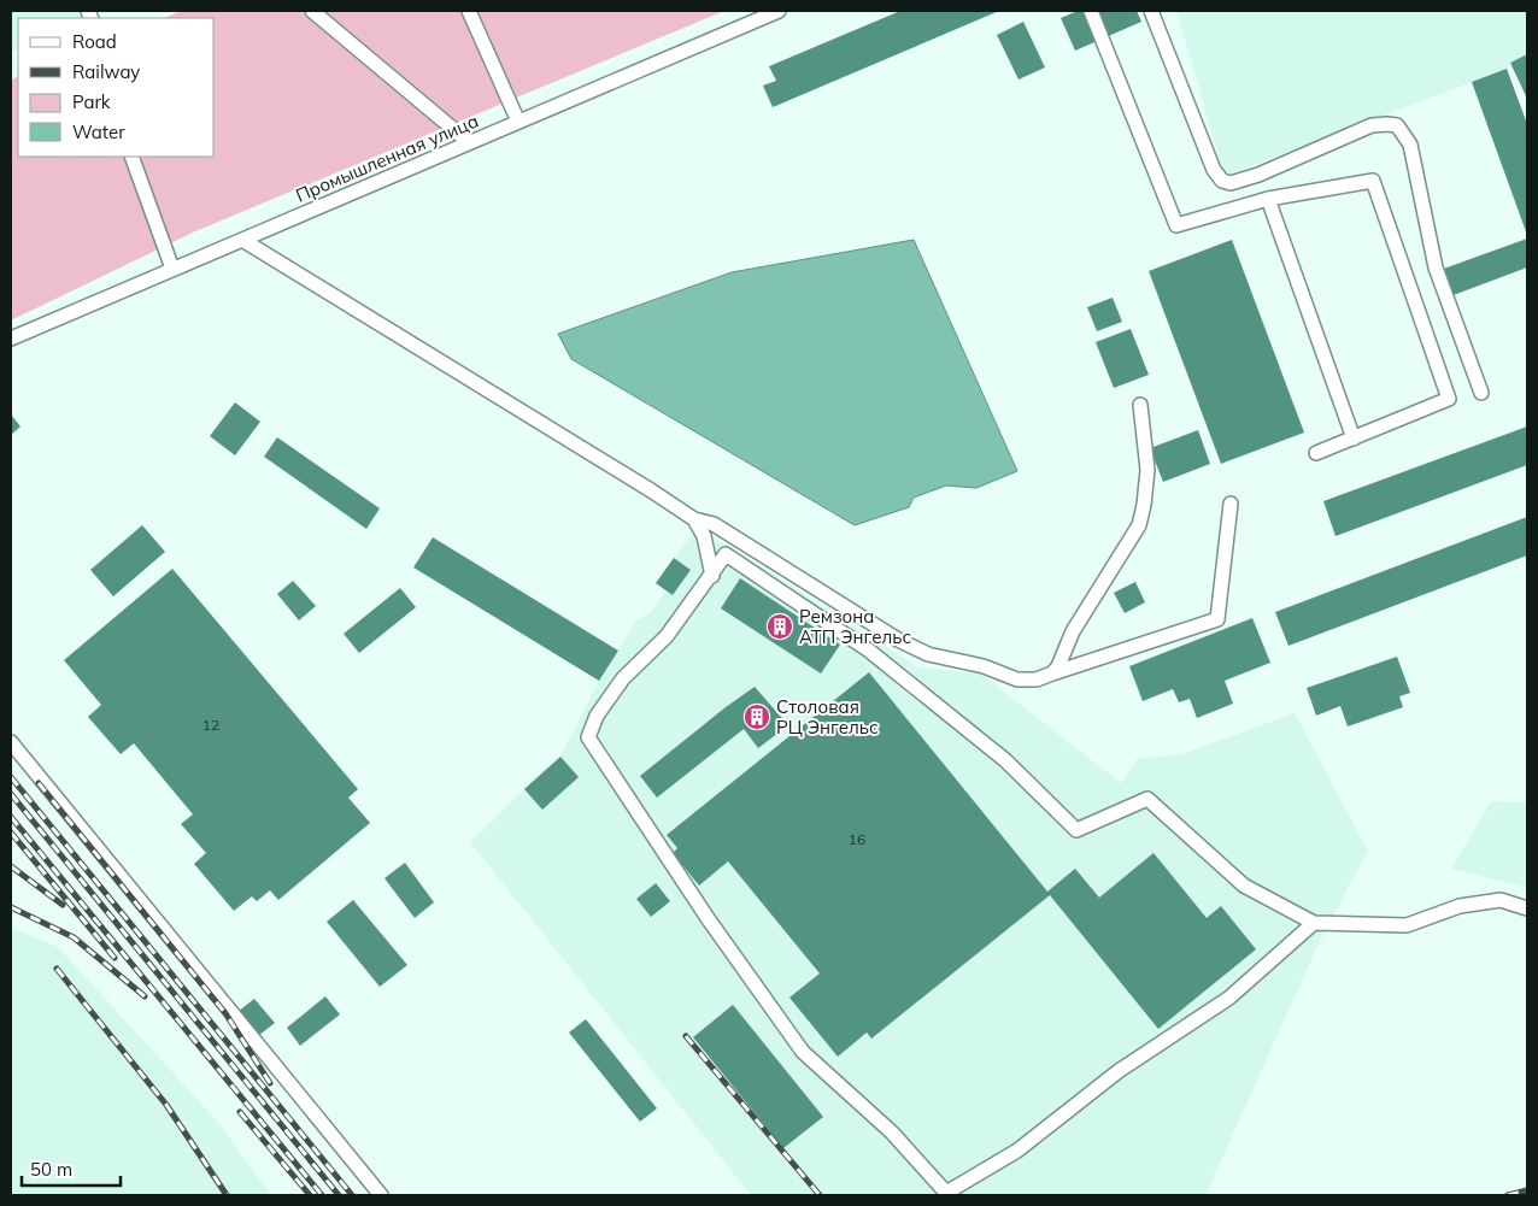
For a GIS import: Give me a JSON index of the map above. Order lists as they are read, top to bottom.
{
  "streets": {
    "street": ["Промышленная улица"]
  },
  "places": {
    "building": ["Ремзона АТП Энгельс", "Столовая РЦ Энгельс"]
  },
  "house_numbers": ["12", "16"],
  "legend": [
    "Road",
    "Railway",
    "Park",
    "Water"
  ],
  "scale_bar": "50 m"
}
